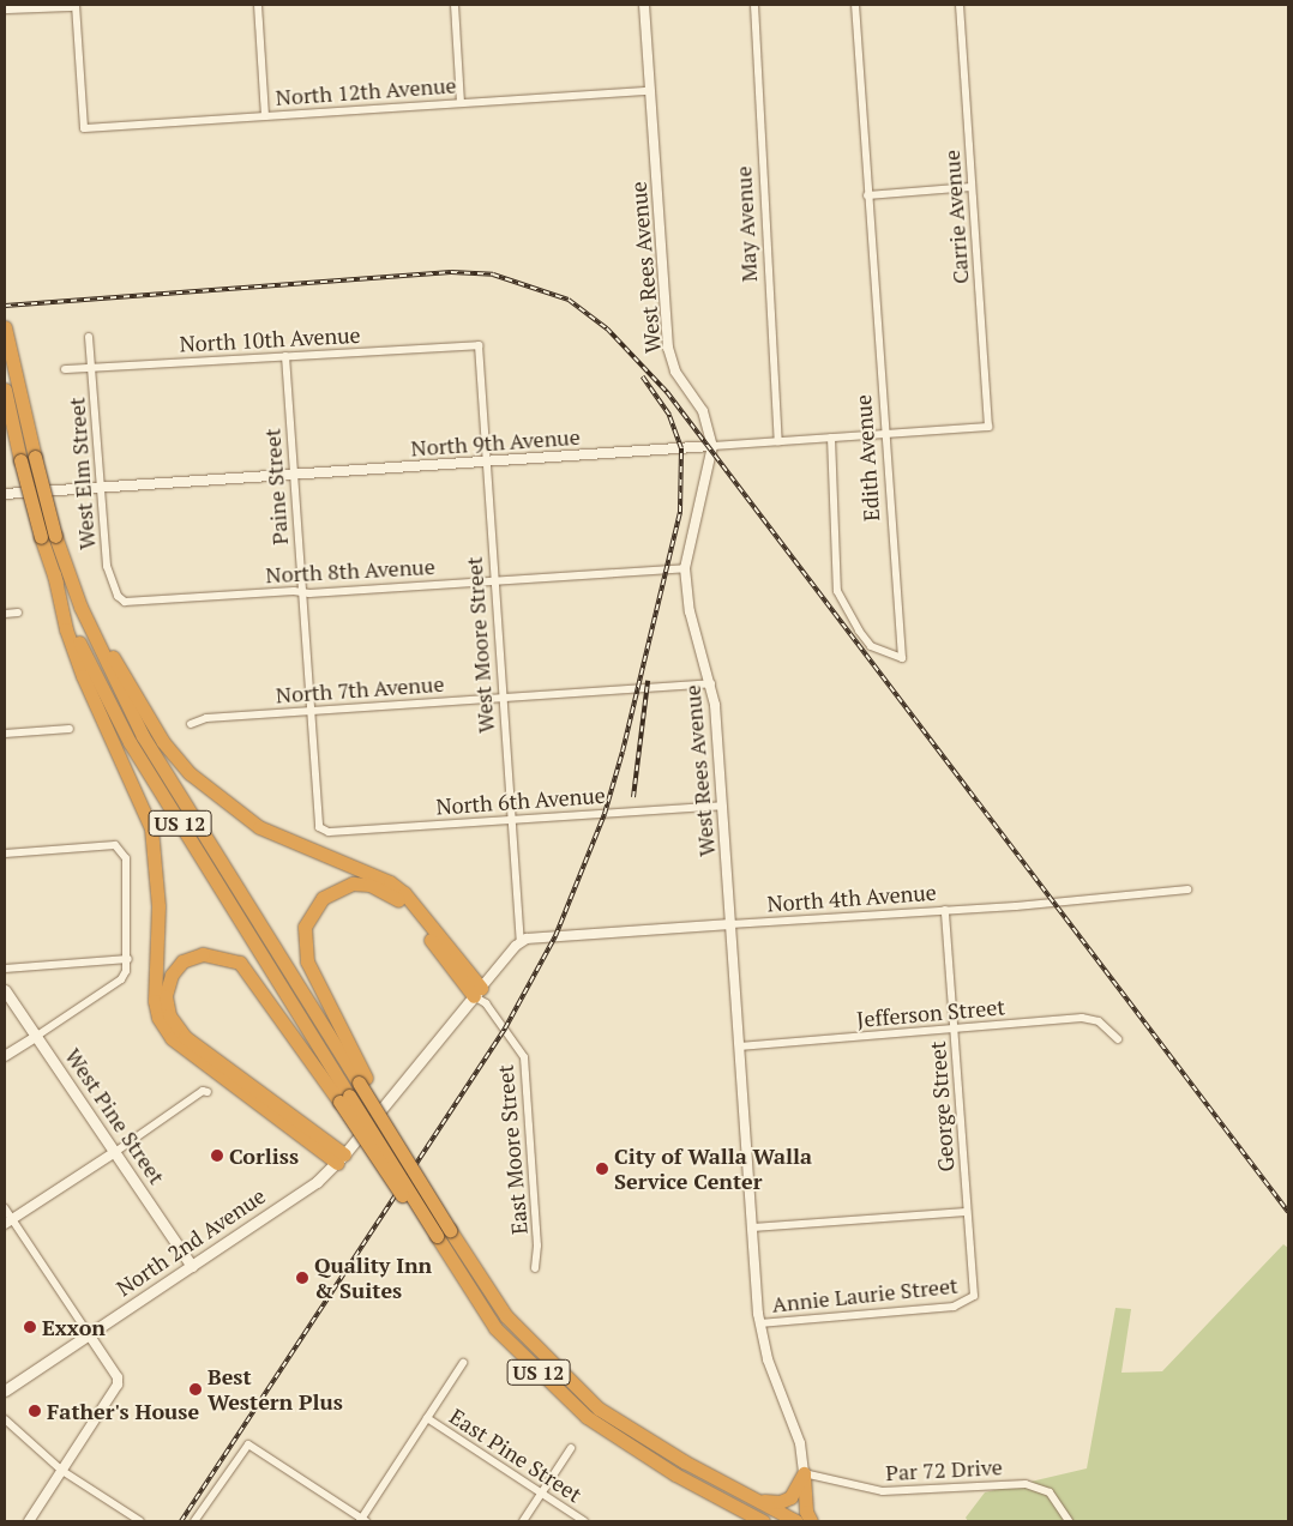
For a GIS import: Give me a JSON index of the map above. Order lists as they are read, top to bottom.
{
  "streets": {
    "highway": ["US 12"],
    "main road": ["West Pine Street", "North 2nd Avenue"],
    "street": [
      "North 12th Avenue",
      "Carrie Avenue",
      "May Avenue",
      "West Rees Avenue",
      "North 10th Avenue",
      "North 9th Avenue",
      "Edith Avenue",
      "West Elm Street",
      "Paine Street",
      "North 8th Avenue",
      "West Moore Street",
      "North 7th Avenue",
      "North 6th Avenue",
      "North 4th Avenue",
      "Jefferson Street",
      "George Street",
      "East Moore Street",
      "Annie Laurie Street",
      "East Pine Street",
      "Par 72 Drive"
    ]
  },
  "crossings": [
    ["North 12th Avenue", "West Rees Avenue"],
    ["Carrie Avenue", "North 9th Avenue"],
    ["May Avenue", "North 9th Avenue"],
    ["West Rees Avenue", "North 9th Avenue"],
    ["West Rees Avenue", "North 8th Avenue"],
    ["West Rees Avenue", "North 7th Avenue"],
    ["West Rees Avenue", "North 6th Avenue"],
    ["West Rees Avenue", "North 4th Avenue"],
    ["West Rees Avenue", "Jefferson Street"],
    ["West Rees Avenue", "Annie Laurie Street"],
    ["West Rees Avenue", "Par 72 Drive"],
    ["North 10th Avenue", "West Elm Street"],
    ["North 10th Avenue", "Paine Street"],
    ["North 10th Avenue", "West Moore Street"],
    ["North 9th Avenue", "Edith Avenue"],
    ["North 9th Avenue", "West Elm Street"],
    ["North 9th Avenue", "Paine Street"],
    ["North 9th Avenue", "West Moore Street"],
    ["West Elm Street", "North 8th Avenue"],
    ["Paine Street", "North 8th Avenue"],
    ["Paine Street", "North 7th Avenue"],
    ["Paine Street", "North 6th Avenue"],
    ["North 8th Avenue", "West Moore Street"],
    ["West Moore Street", "North 7th Avenue"],
    ["West Moore Street", "North 6th Avenue"],
    ["West Moore Street", "North 4th Avenue"],
    ["West Moore Street", "North 2nd Avenue"],
    ["North 4th Avenue", "George Street"],
    ["North 4th Avenue", "North 2nd Avenue"],
    ["Jefferson Street", "George Street"],
    ["George Street", "Annie Laurie Street"],
    ["West Pine Street", "North 2nd Avenue"],
    ["East Moore Street", "North 2nd Avenue"]
  ],
  "places": [
    "Corliss",
    "City of Walla Walla Service Center",
    "Quality Inn & Suites",
    "Exxon",
    "Best Western Plus",
    "Father's House"
  ]
}
